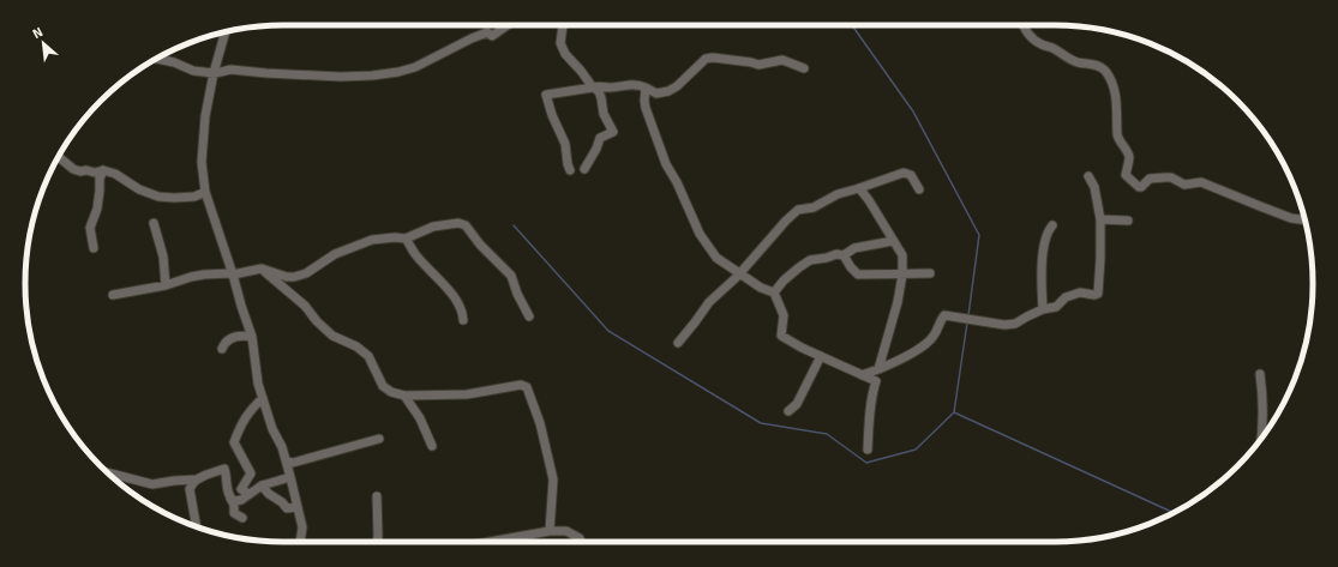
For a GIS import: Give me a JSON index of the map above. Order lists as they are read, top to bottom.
{
  "north": "top left"
}
